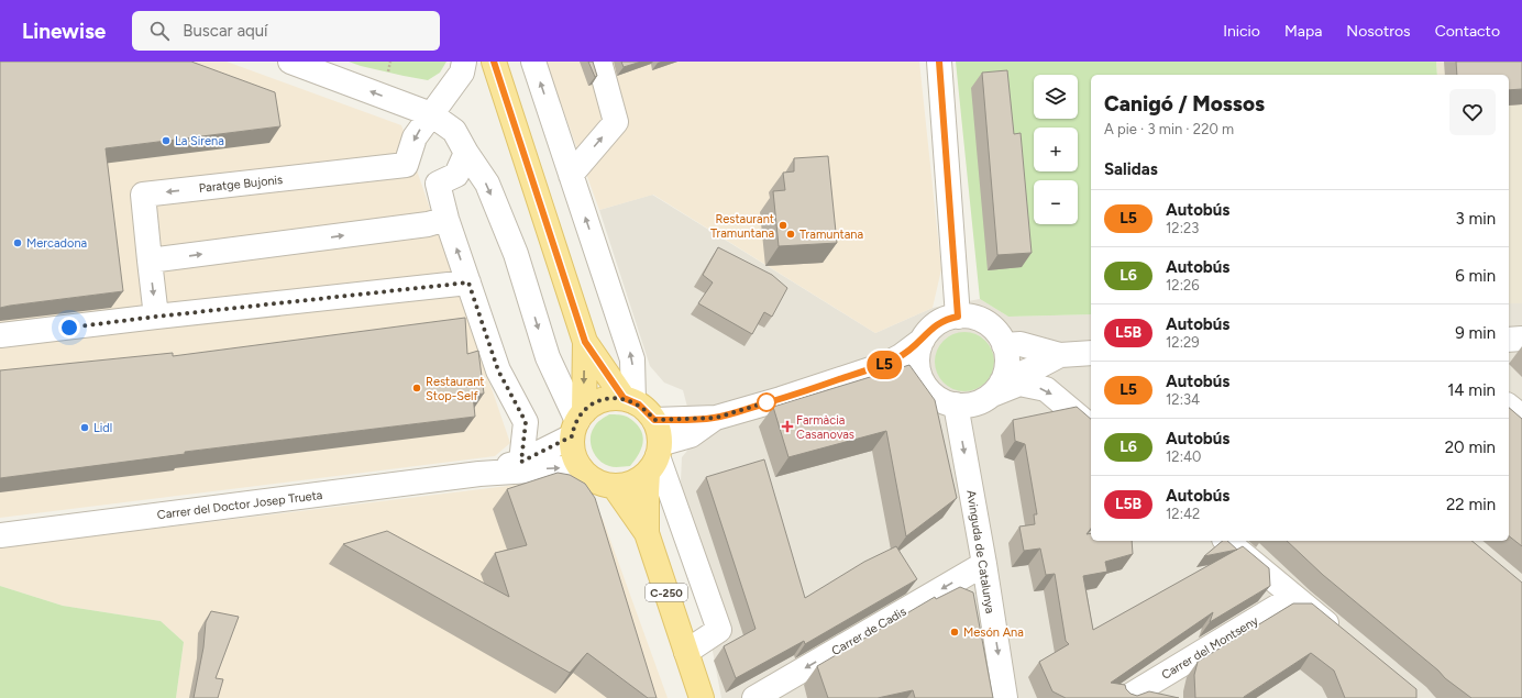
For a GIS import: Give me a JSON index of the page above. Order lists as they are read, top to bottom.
{
  "streets": {
    "main road": ["C-250"],
    "street": [
      "Paratge Bujonis",
      "Carrer del Doctor Josep Trueta",
      "Avinguda de Catalunya",
      "Carrer de Cadis",
      "Carrer del Montseny"
    ]
  },
  "crossings": [
    ["Carrer del Doctor Josep Trueta", "C-250"],
    ["Avinguda de Catalunya", "Carrer de Cadis"]
  ],
  "one_way": ["Avinguda de Catalunya", "Carrer de Cadis"],
  "places": {
    "other": [
      "La Sirena",
      "Restaurant Tramuntana",
      "Tramuntana",
      "Mercadona",
      "Restaurant Stop-Self",
      "Lidl",
      "Mesón Ana"
    ],
    "health": ["Farmàcia Casanovas"]
  },
  "lines": ["bus line L5"],
  "page": {
    "header": "Linewise",
    "search": "Buscar aquí",
    "nav": [
      "Inicio",
      "Mapa",
      "Nosotros",
      "Contacto"
    ],
    "on_map": "L5",
    "map_buttons": ["+", "−"],
    "heading": [
      ["Canigó / Mossos", "A pie · 3 min · 220 m"],
      "Salidas"
    ],
    "list": [
      {
        "mark": "L5",
        "name": "Autobús",
        "note": "12:23",
        "value": "3 min"
      },
      {
        "mark": "L6",
        "name": "Autobús",
        "note": "12:26",
        "value": "6 min"
      },
      {
        "mark": "L5B",
        "name": "Autobús",
        "note": "12:29",
        "value": "9 min"
      },
      {
        "mark": "L5",
        "name": "Autobús",
        "note": "12:34",
        "value": "14 min"
      },
      {
        "mark": "L6",
        "name": "Autobús",
        "note": "12:40",
        "value": "20 min"
      },
      {
        "mark": "L5B",
        "name": "Autobús",
        "note": "12:42",
        "value": "22 min"
      }
    ]
  }
}
